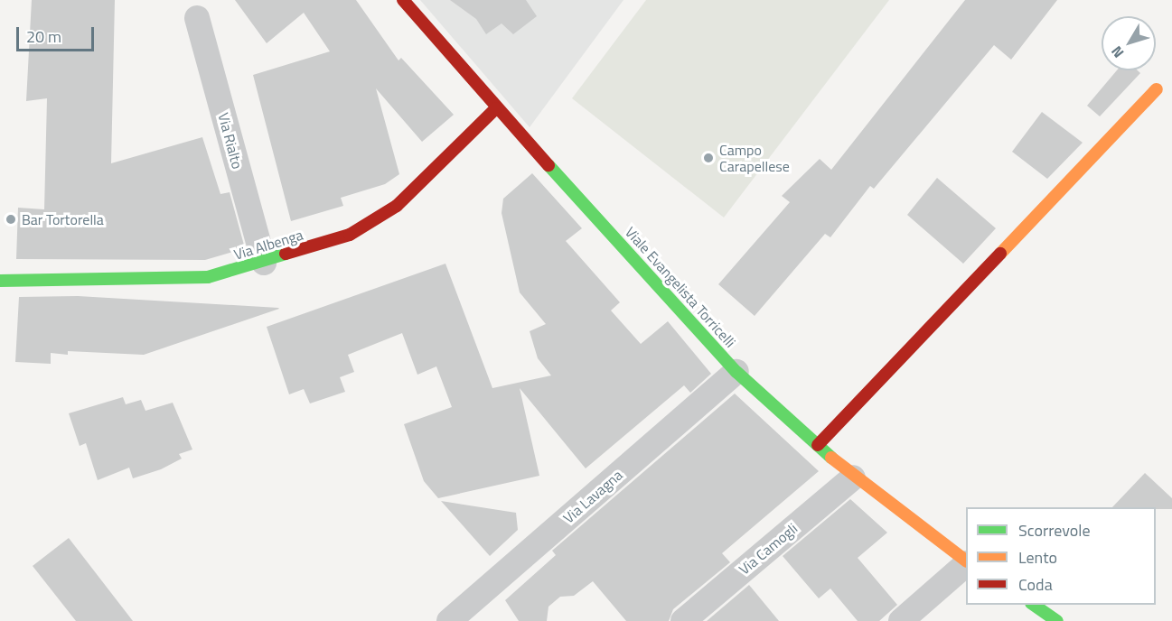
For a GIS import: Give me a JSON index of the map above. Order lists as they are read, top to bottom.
{
  "streets": {
    "street": [
      "Via Rialto",
      "Via Albenga",
      "Viale Evangelista Torricelli",
      "Via Lavagna",
      "Via Camogli"
    ]
  },
  "crossings": [
    ["Via Rialto", "Via Albenga"],
    ["Via Albenga", "Viale Evangelista Torricelli"],
    ["Viale Evangelista Torricelli", "Via Lavagna"],
    ["Viale Evangelista Torricelli", "Via Camogli"]
  ],
  "places": ["Campo Carapellese", "Bar Tortorella"],
  "legend": ["Scorrevole", "Lento", "Coda"],
  "scale_bar": "20 m",
  "north": "bottom left"
}
